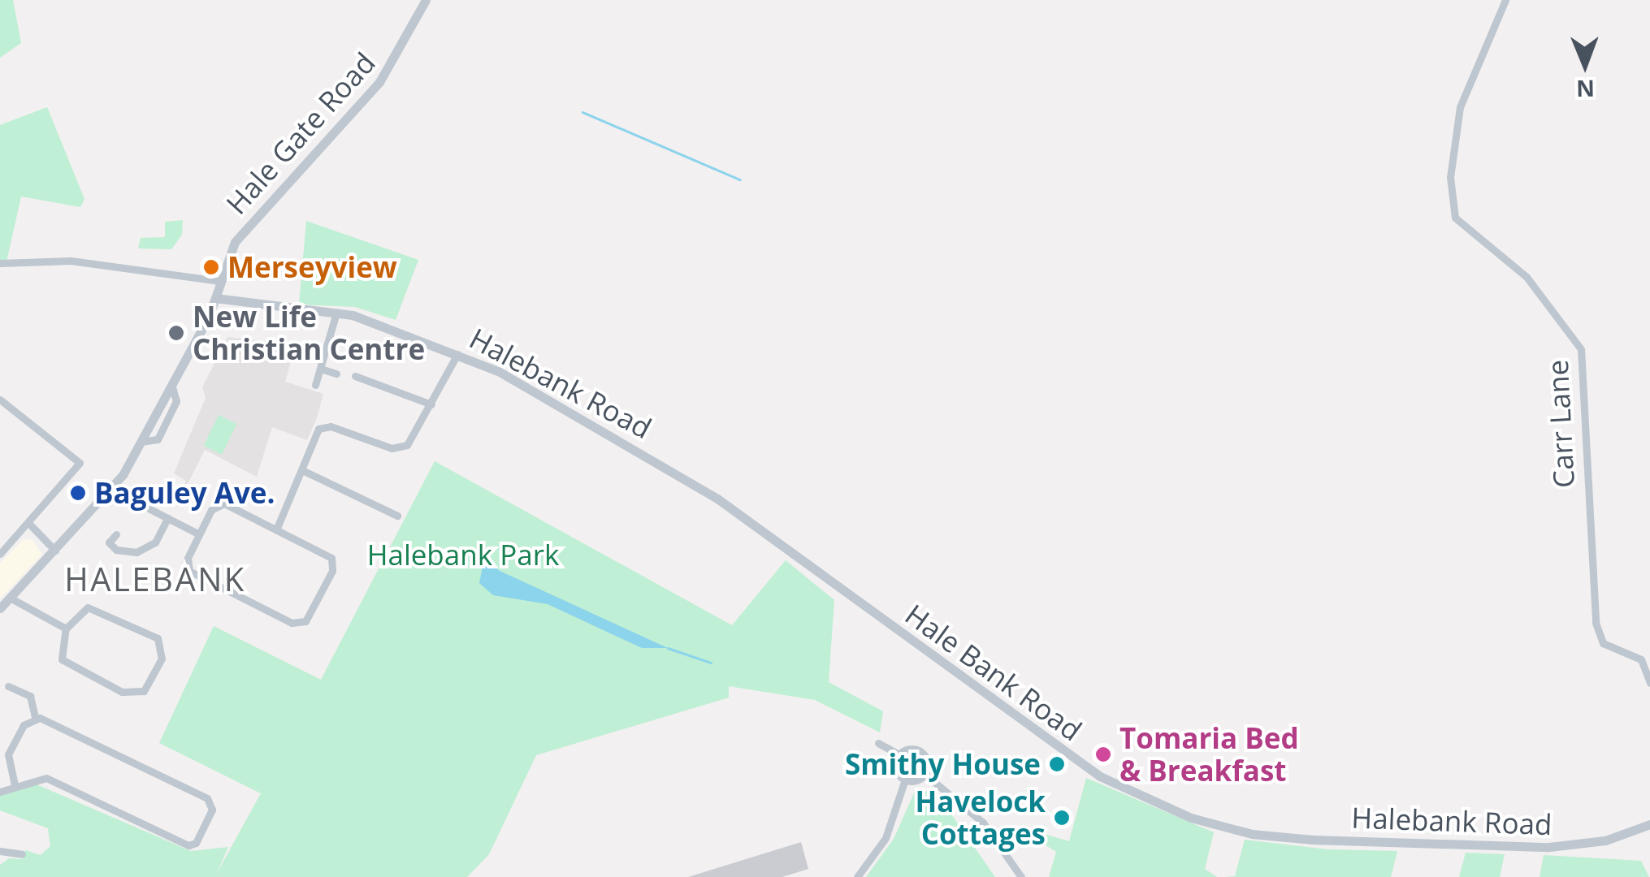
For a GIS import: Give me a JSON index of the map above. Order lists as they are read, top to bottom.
{
  "streets": {
    "street": [
      "Hale Gate Road",
      "Halebank Road",
      "Carr Lane",
      "Hale Bank Road"
    ]
  },
  "crossings": [
    ["Hale Gate Road", "Halebank Road"],
    ["Halebank Road", "Hale Bank Road"]
  ],
  "districts": ["HALEBANK"],
  "parks": ["Halebank Park"],
  "places": [
    "Merseyview",
    "New Life Christian Centre",
    "Baguley Ave.",
    "Tomaria Bed & Breakfast",
    "Smithy House",
    "Havelock Cottages"
  ],
  "north": "bottom"
}
